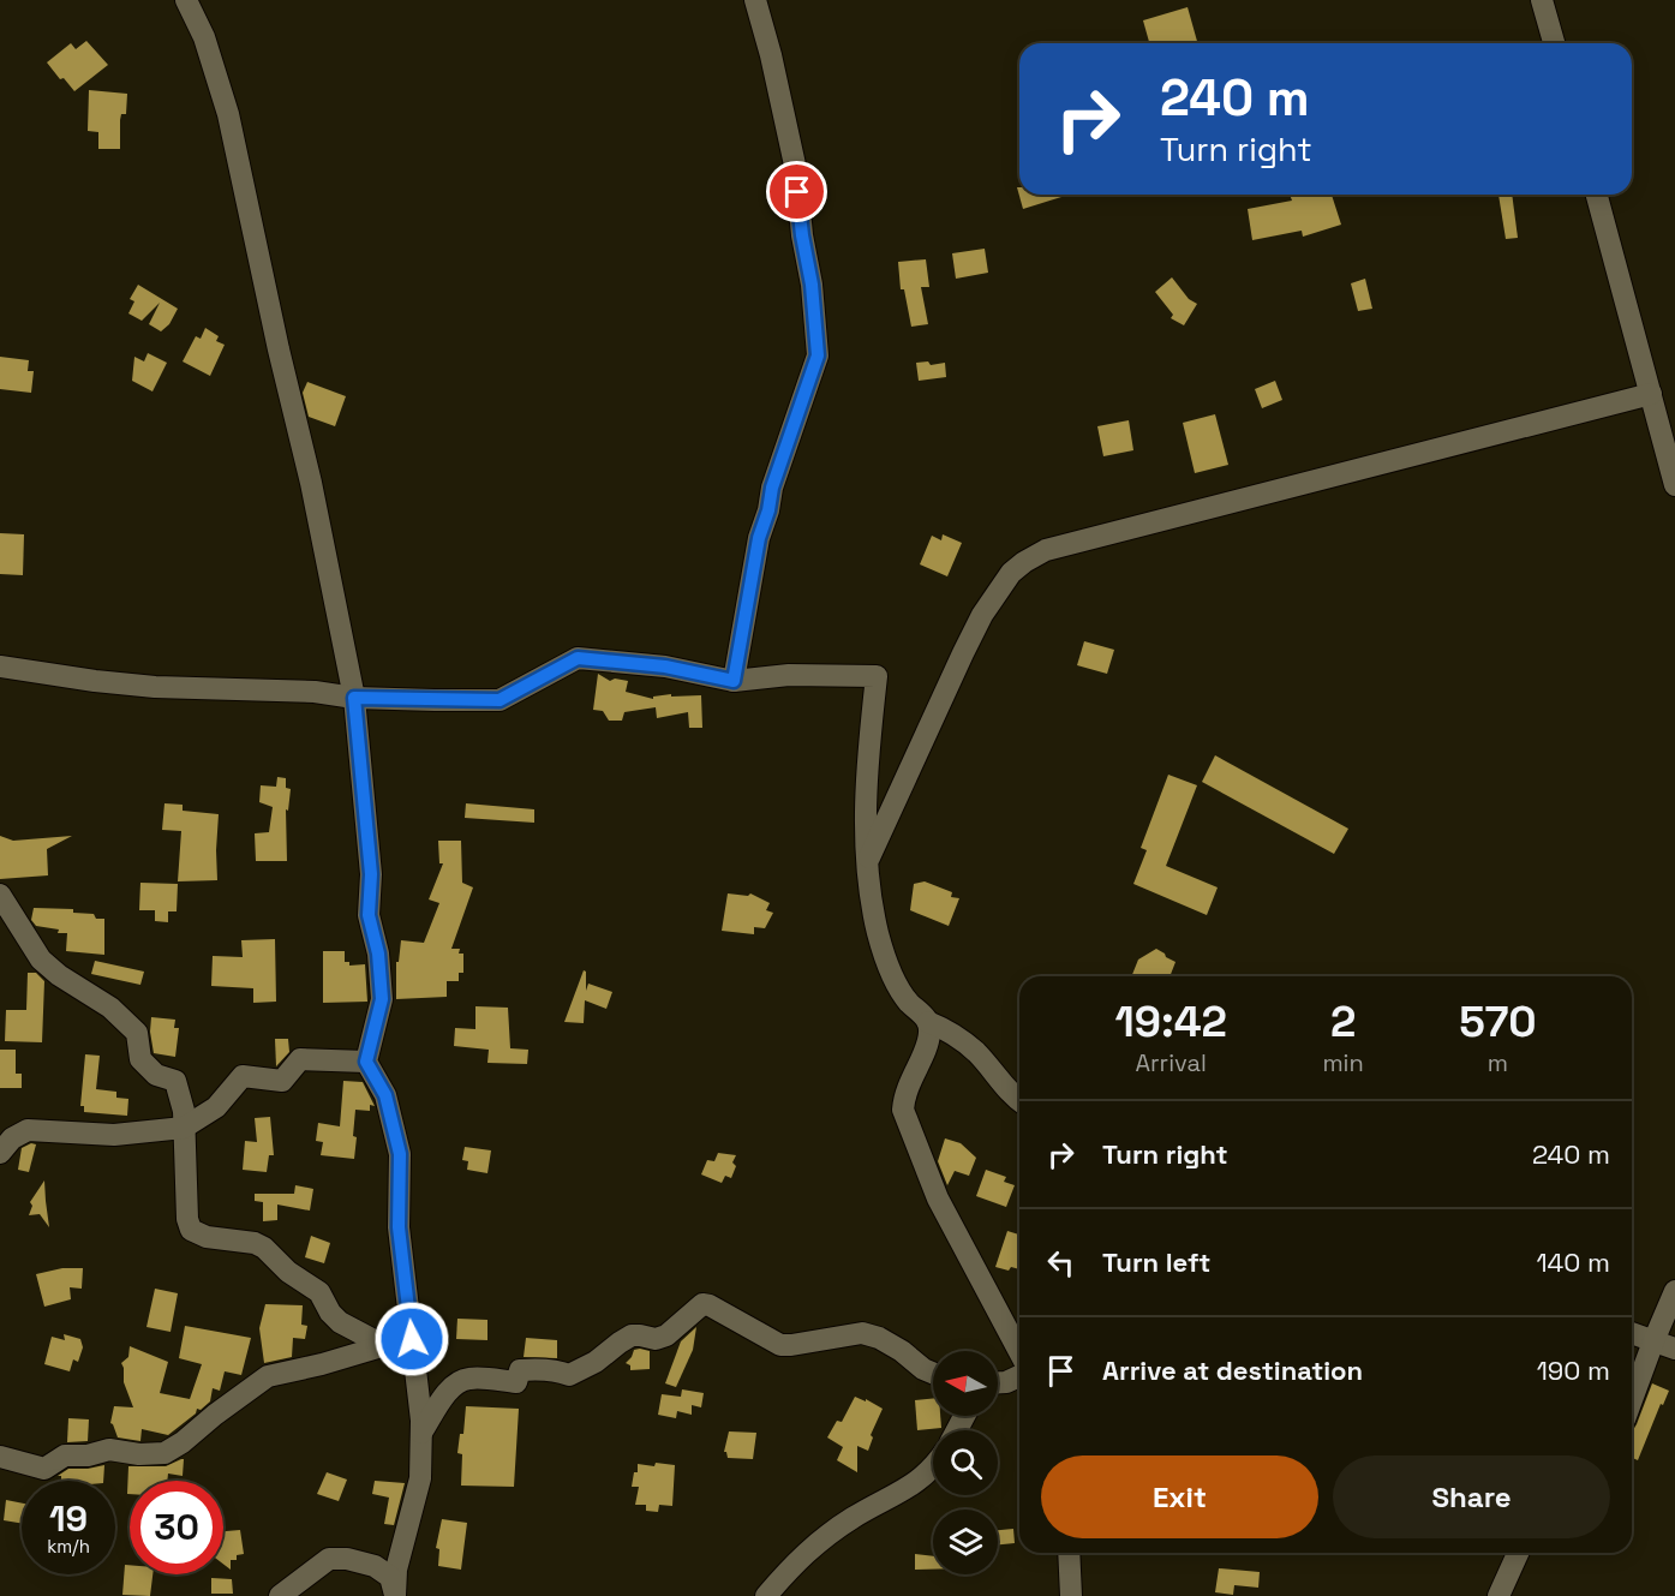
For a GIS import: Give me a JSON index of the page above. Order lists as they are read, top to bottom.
{
  "north": "left",
  "page": {
    "turn": ["240 m", "Turn right"],
    "eta": [
      "19:42",
      "Arrival",
      "2",
      "min",
      "570",
      "m"
    ],
    "list": [
      {
        "name": "Turn right",
        "value": "240 m"
      },
      {
        "name": "Turn left",
        "value": "140 m"
      },
      {
        "name": "Arrive at destination",
        "value": "190 m"
      }
    ],
    "buttons": ["Exit", "Share"],
    "speed": "19 km/h",
    "limit": "30"
  }
}
